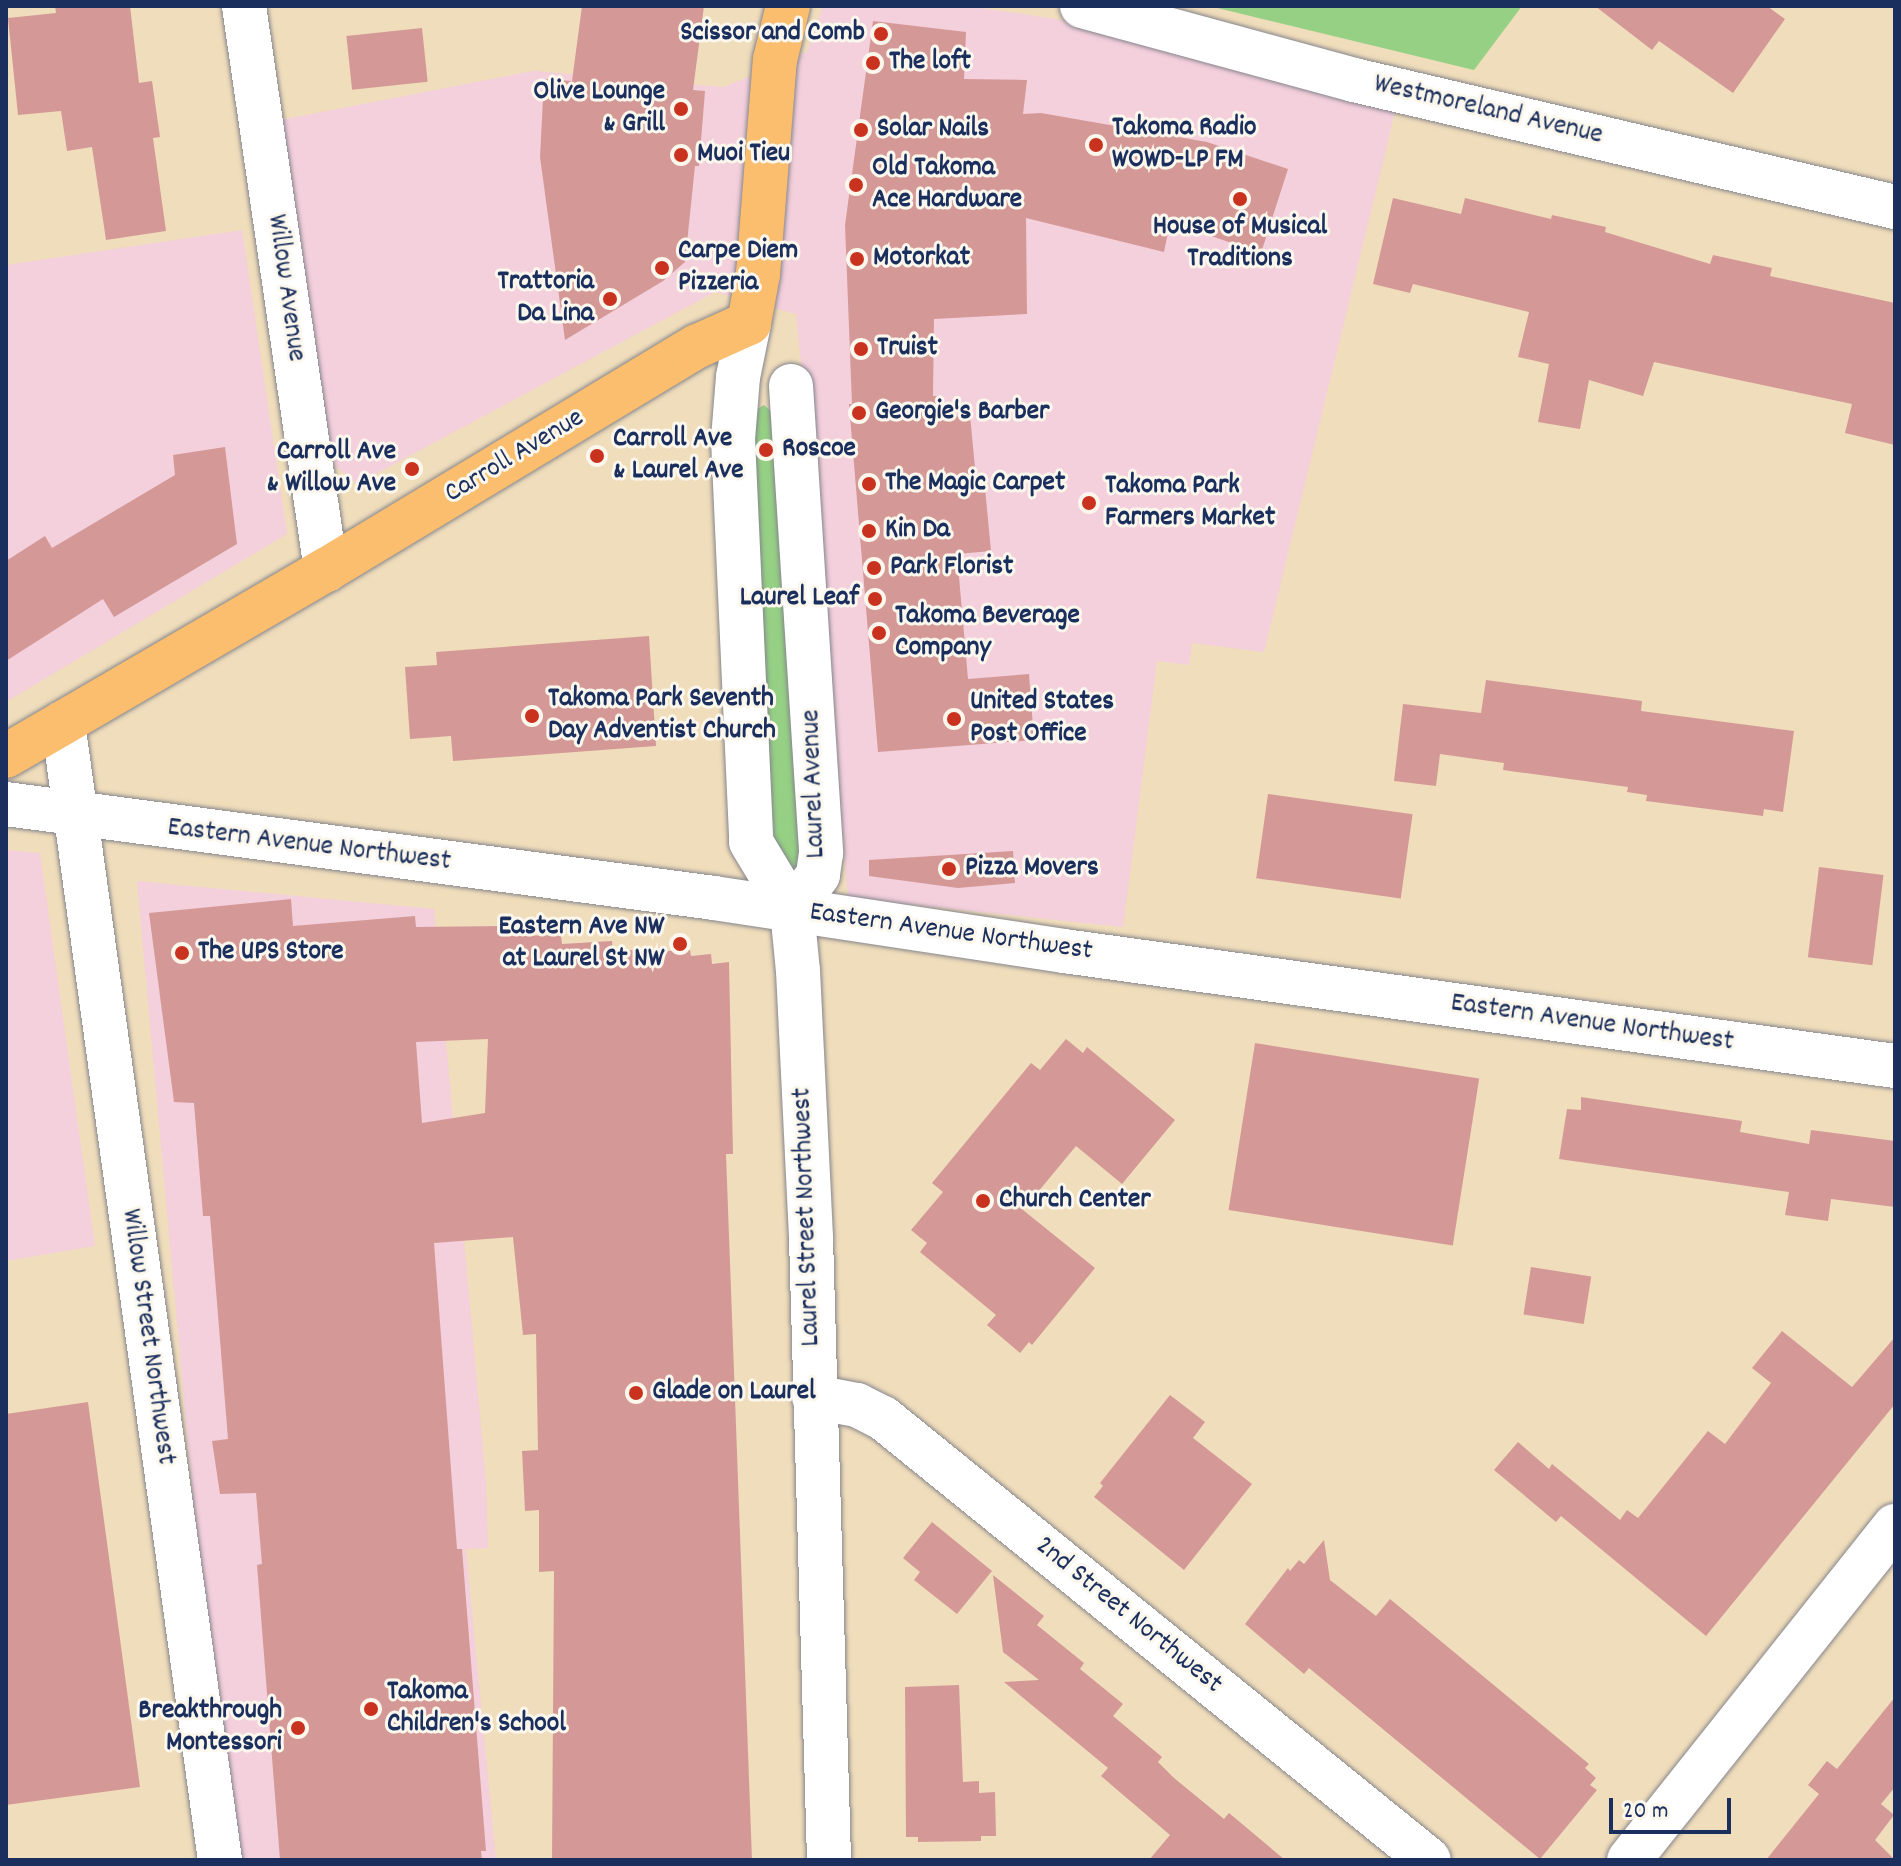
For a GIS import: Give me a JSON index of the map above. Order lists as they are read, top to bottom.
{
  "streets": {
    "main road": ["Carroll Avenue"],
    "street": [
      "Westmoreland Avenue",
      "Willow Avenue",
      "Laurel Avenue",
      "Eastern Avenue Northwest",
      "Laurel Street Northwest",
      "Willow Street Northwest",
      "2nd Street Northwest"
    ]
  },
  "crossings": [
    ["Willow Avenue", "Carroll Avenue"],
    ["Carroll Avenue", "Laurel Avenue"],
    ["Carroll Avenue", "Willow Street Northwest"],
    ["Laurel Avenue", "Eastern Avenue Northwest"],
    ["Laurel Avenue", "Laurel Street Northwest"],
    ["Eastern Avenue Northwest", "Laurel Street Northwest"],
    ["Eastern Avenue Northwest", "Willow Street Northwest"],
    ["Laurel Street Northwest", "2nd Street Northwest"]
  ],
  "places": [
    "Scissor and Comb",
    "The loft",
    "Olive Lounge & Grill",
    "Solar Nails",
    "Takoma Radio WOWD-LP FM",
    "Muoi Tieu",
    "Old Takoma Ace Hardware",
    "House of Musical Traditions",
    "Motorkat",
    "Carpe Diem Pizzeria",
    "Trattoria Da Lina",
    "Truist",
    "Georgie's Barber",
    "Roscoe",
    "Carroll Ave & Laurel Ave",
    "Carroll Ave & Willow Ave",
    "The Magic Carpet",
    "Takoma Park Farmers Market",
    "Kin Da",
    "Park Florist",
    "Laurel Leaf",
    "Takoma Beverage Company",
    "Takoma Park Seventh Day Adventist Church",
    "United States Post Office",
    "Pizza Movers",
    "Eastern Ave NW at Laurel St NW",
    "The UPS Store",
    "Church Center",
    "Glade on Laurel",
    "Takoma Children's School",
    "Breakthrough Montessori"
  ],
  "scale_bar": "20 m"
}
